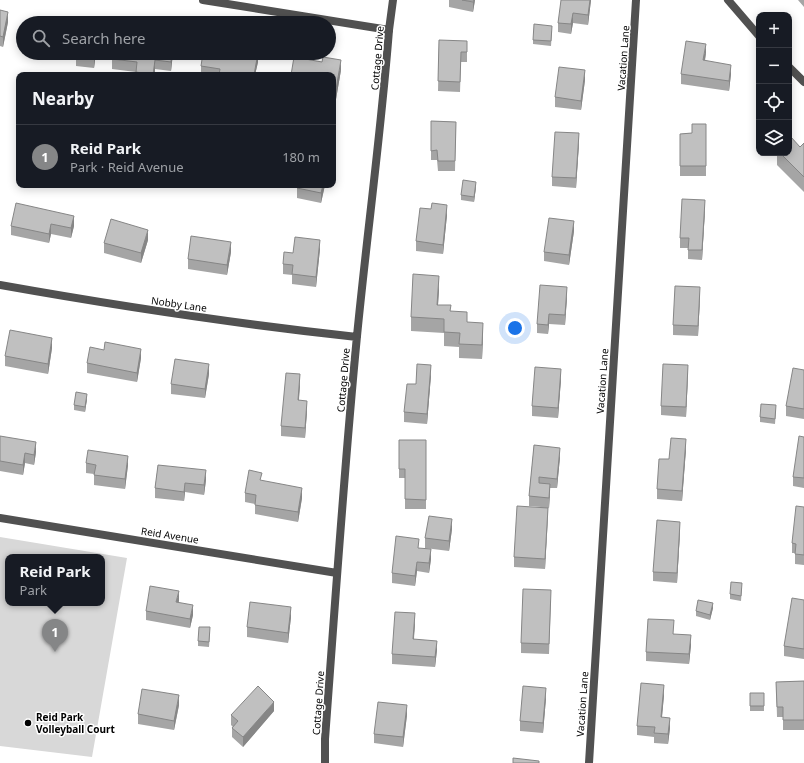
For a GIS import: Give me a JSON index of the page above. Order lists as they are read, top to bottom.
{
  "streets": {
    "street": [
      "Cottage Drive",
      "Vacation Lane",
      "Nobby Lane",
      "Reid Avenue"
    ]
  },
  "crossings": [
    ["Cottage Drive", "Nobby Lane"],
    ["Cottage Drive", "Reid Avenue"]
  ],
  "places": ["Reid Park Volleyball Court"],
  "page": {
    "map_buttons": ["+", "−"],
    "search": "Search here",
    "heading": "Nearby",
    "list": [
      {
        "mark": "1",
        "name": "Reid Park",
        "note": "Park · Reid Avenue",
        "value": "180 m"
      }
    ],
    "popup": ["Reid Park", "Park"],
    "pins": "1"
  }
}
